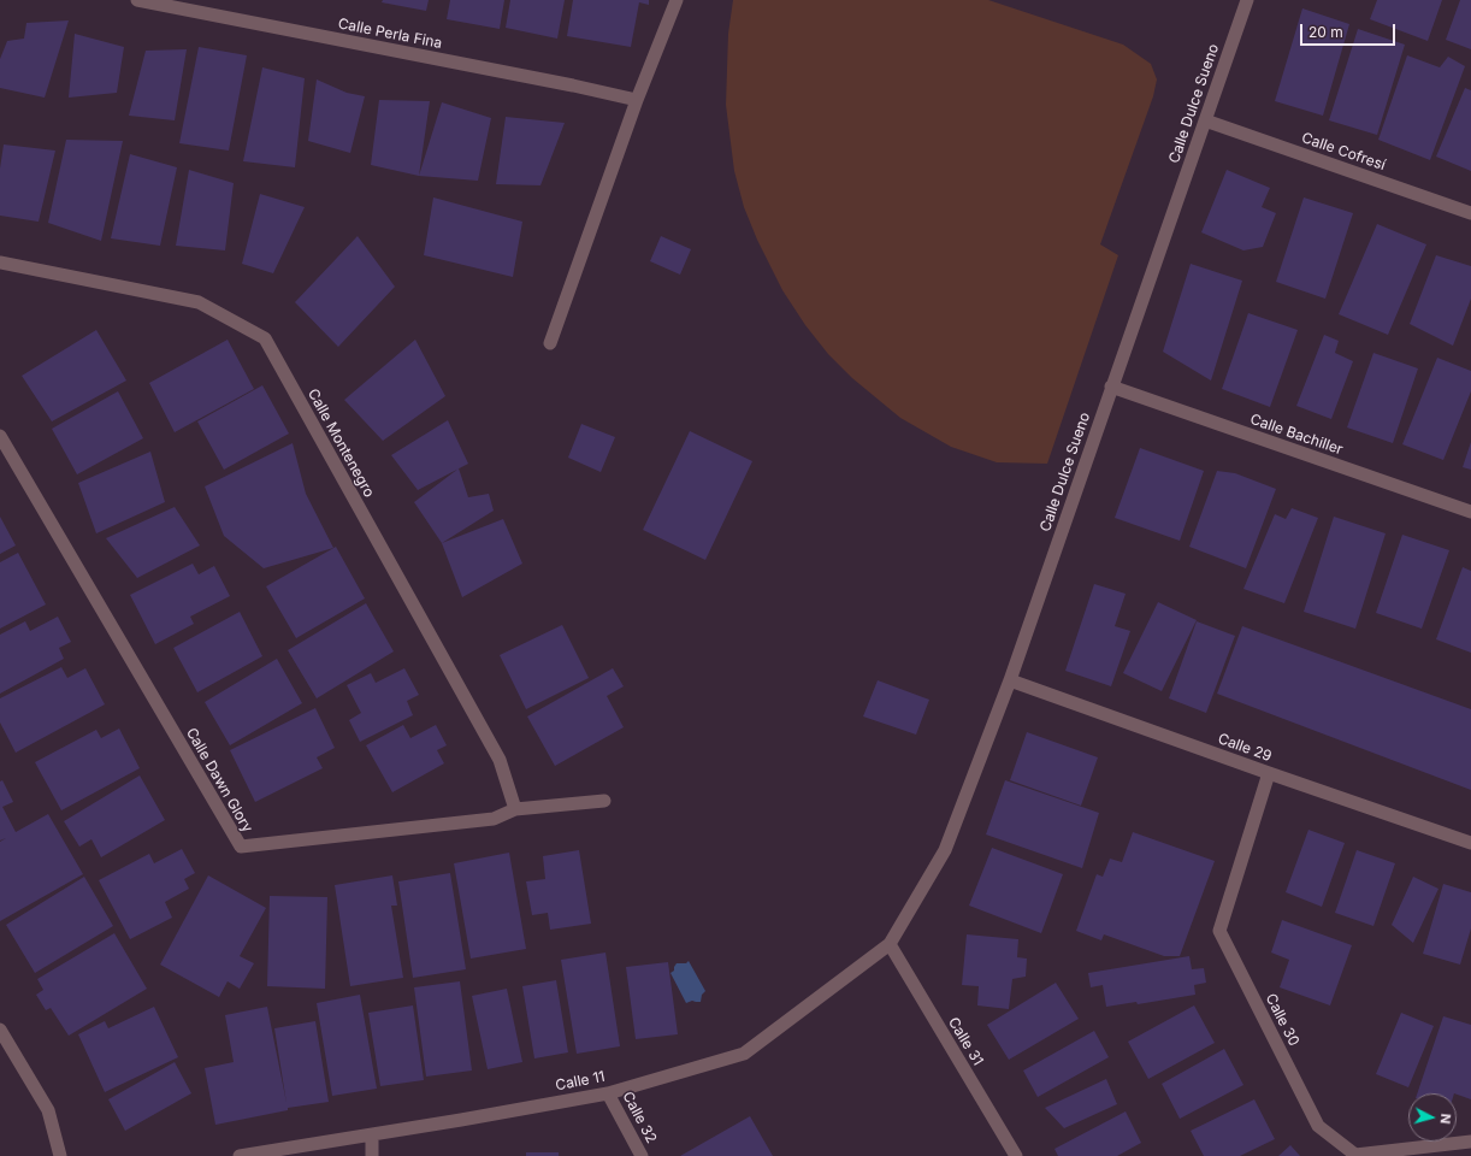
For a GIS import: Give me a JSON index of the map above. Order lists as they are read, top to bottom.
{
  "streets": {
    "street": [
      "Calle Perla Fina",
      "Calle Dulce Sueno",
      "Calle Cofresí",
      "Calle Bachiller",
      "Calle Montenegro",
      "Calle 29",
      "Calle Dawn Glory",
      "Calle 30",
      "Calle 31",
      "Calle 11",
      "Calle 32"
    ]
  },
  "crossings": [
    ["Calle Dulce Sueno", "Calle Cofresí"],
    ["Calle Dulce Sueno", "Calle Bachiller"],
    ["Calle Dulce Sueno", "Calle 29"],
    ["Calle Dulce Sueno", "Calle 31"],
    ["Calle Dulce Sueno", "Calle 11"],
    ["Calle Montenegro", "Calle Dawn Glory"],
    ["Calle 29", "Calle 30"],
    ["Calle 31", "Calle 11"],
    ["Calle 11", "Calle 32"]
  ],
  "scale_bar": "20 m",
  "north": "right"
}
